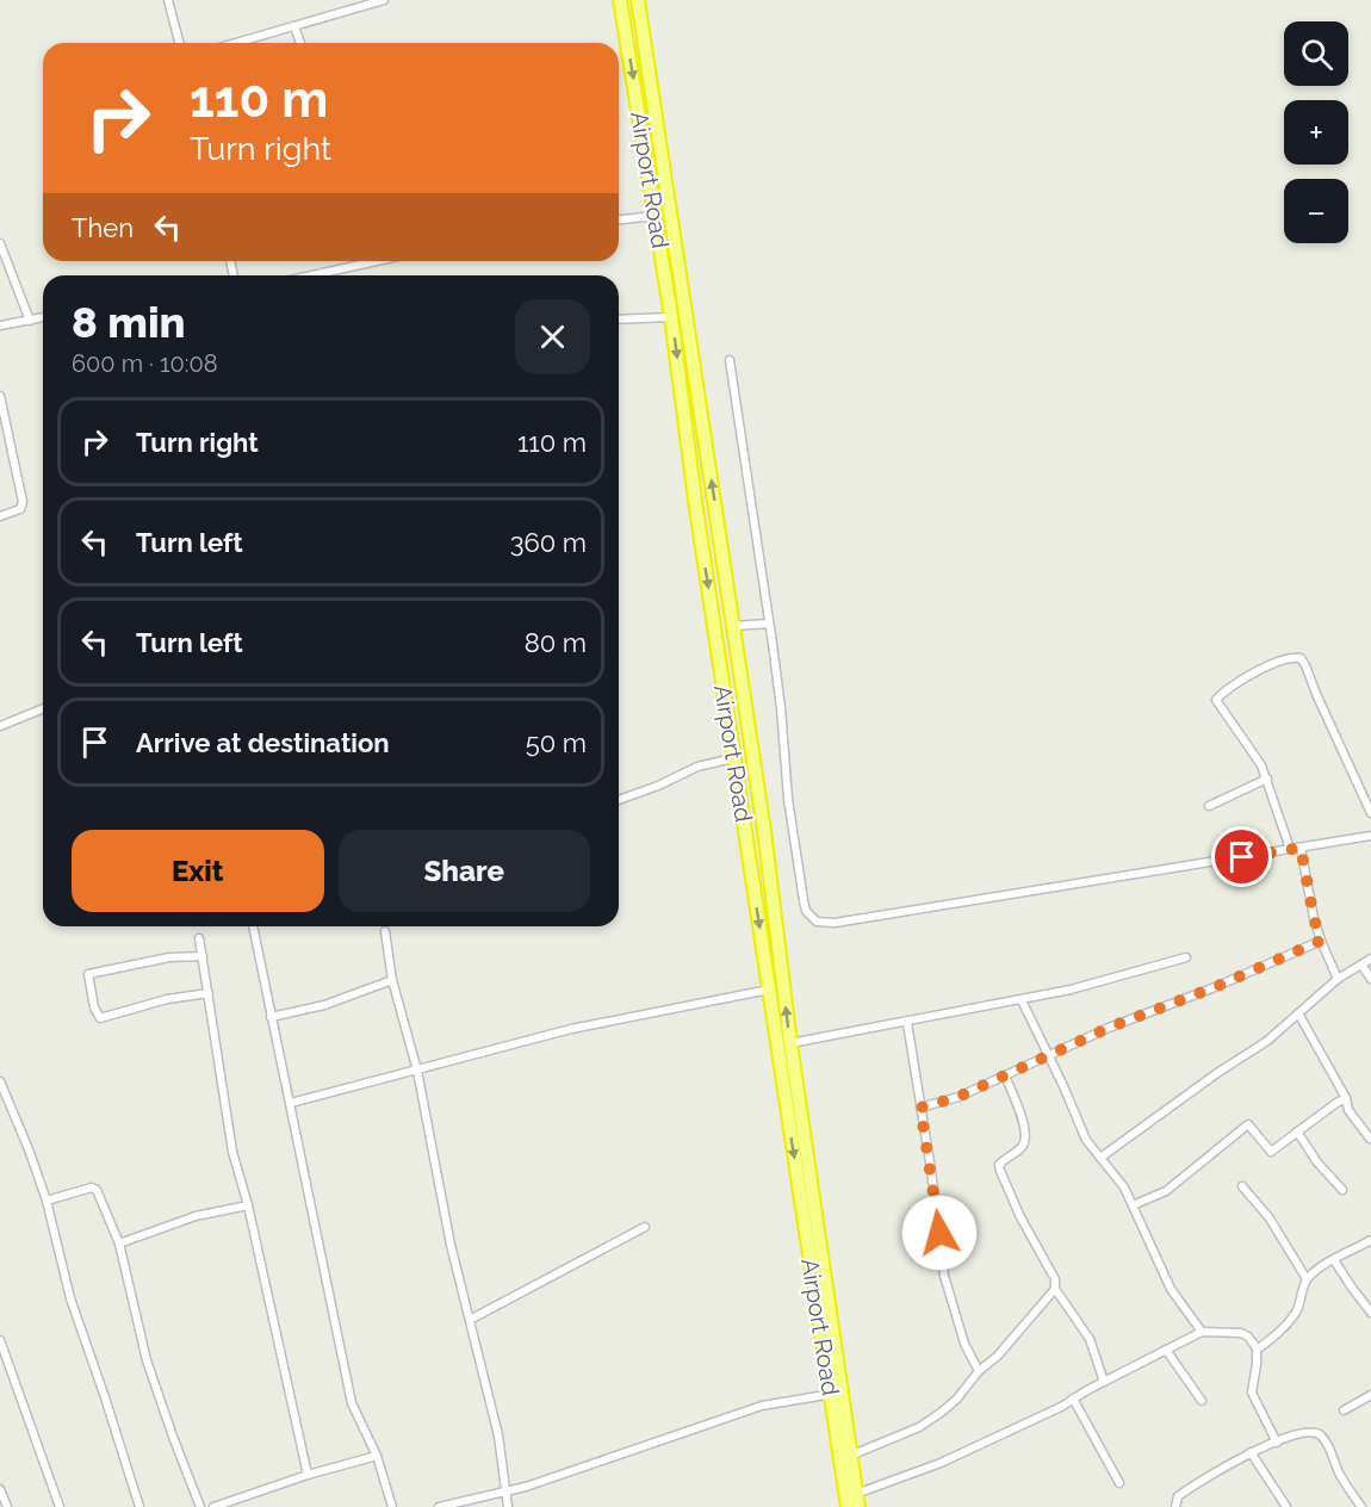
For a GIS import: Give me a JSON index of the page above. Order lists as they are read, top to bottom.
{
  "streets": {
    "highway": ["Airport Road"]
  },
  "page": {
    "map_buttons": ["+", "−"],
    "turn": ["110 m", "Turn right"],
    "then": "Then",
    "heading": ["8 min", "600 m · 10:08"],
    "list": [
      {
        "name": "Turn right",
        "value": "110 m"
      },
      {
        "name": "Turn left",
        "value": "360 m"
      },
      {
        "name": "Turn left",
        "value": "80 m"
      },
      {
        "name": "Arrive at destination",
        "value": "50 m"
      }
    ],
    "buttons": ["Exit", "Share"]
  }
}
